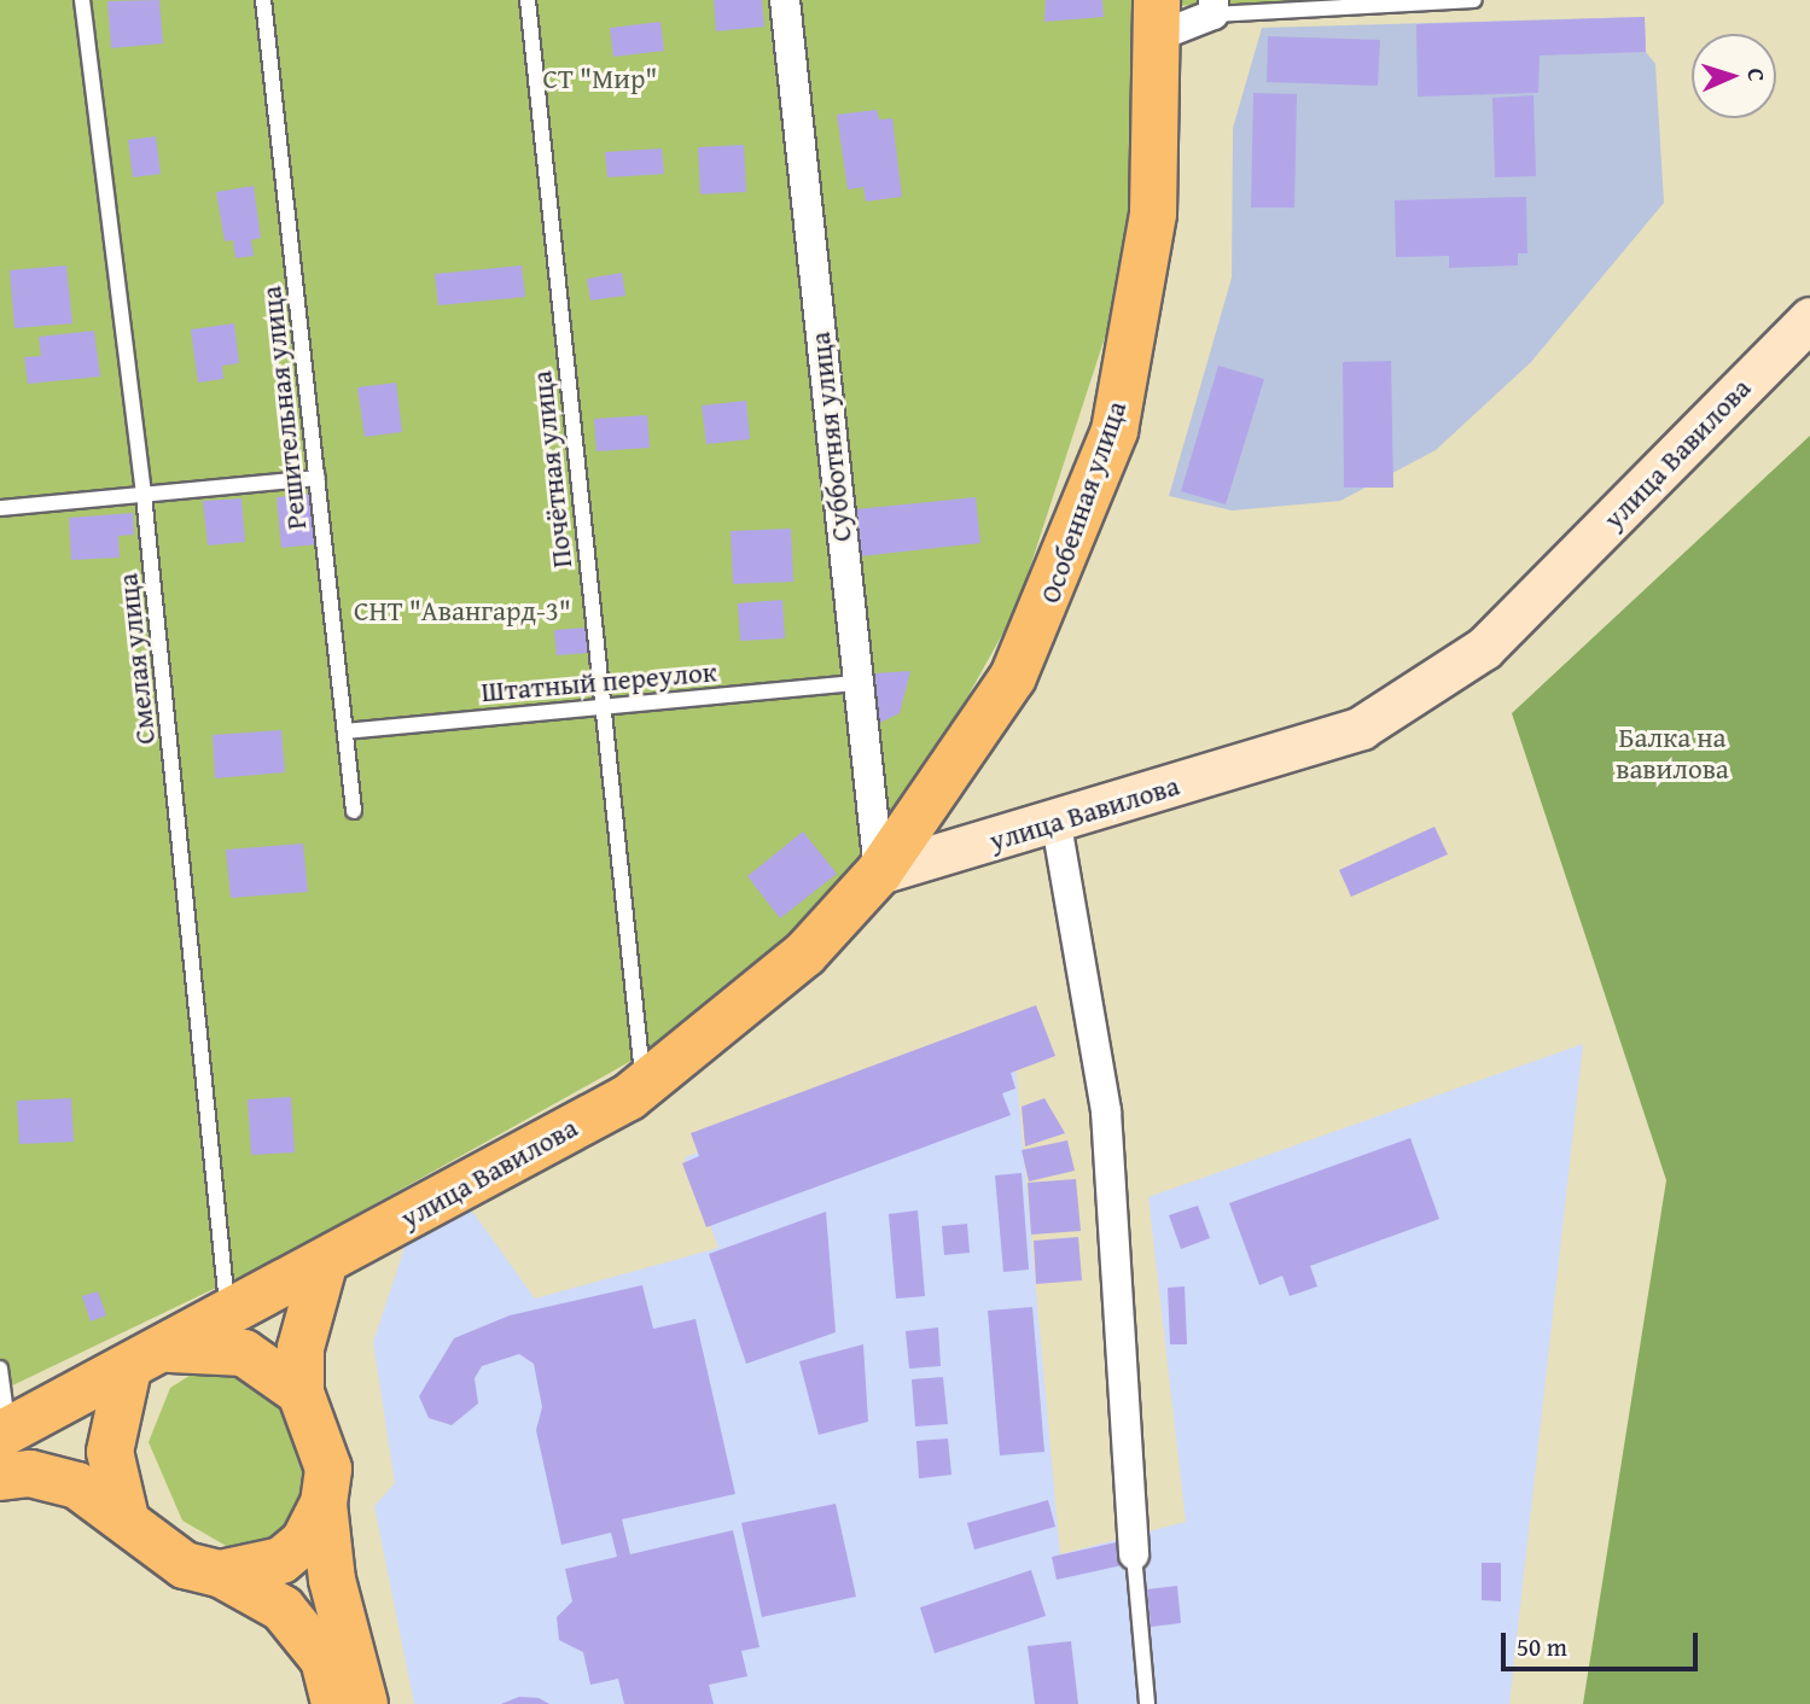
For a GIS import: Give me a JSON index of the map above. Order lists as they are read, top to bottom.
{
  "streets": {
    "main road": ["улица Вавилова", "Особенная улица"],
    "street": ["Субботняя улица"],
    "lane": [
      "Решительная улица",
      "Почётная улица",
      "Смелая улица",
      "Штатный переулок"
    ]
  },
  "crossings": [
    ["Решительная улица", "Штатный переулок"],
    ["Субботняя улица", "улица Вавилова"],
    ["Субботняя улица", "Особенная улица"],
    ["Субботняя улица", "Штатный переулок"],
    ["улица Вавилова", "Почётная улица"],
    ["улица Вавилова", "Особенная улица"],
    ["улица Вавилова", "Смелая улица"],
    ["Почётная улица", "Штатный переулок"]
  ],
  "parks": ["СТ \"Мир\"", "СНТ \"Авангард-3\"", "Балка на вавилова"],
  "scale_bar": "50 m",
  "north": "right"
}
